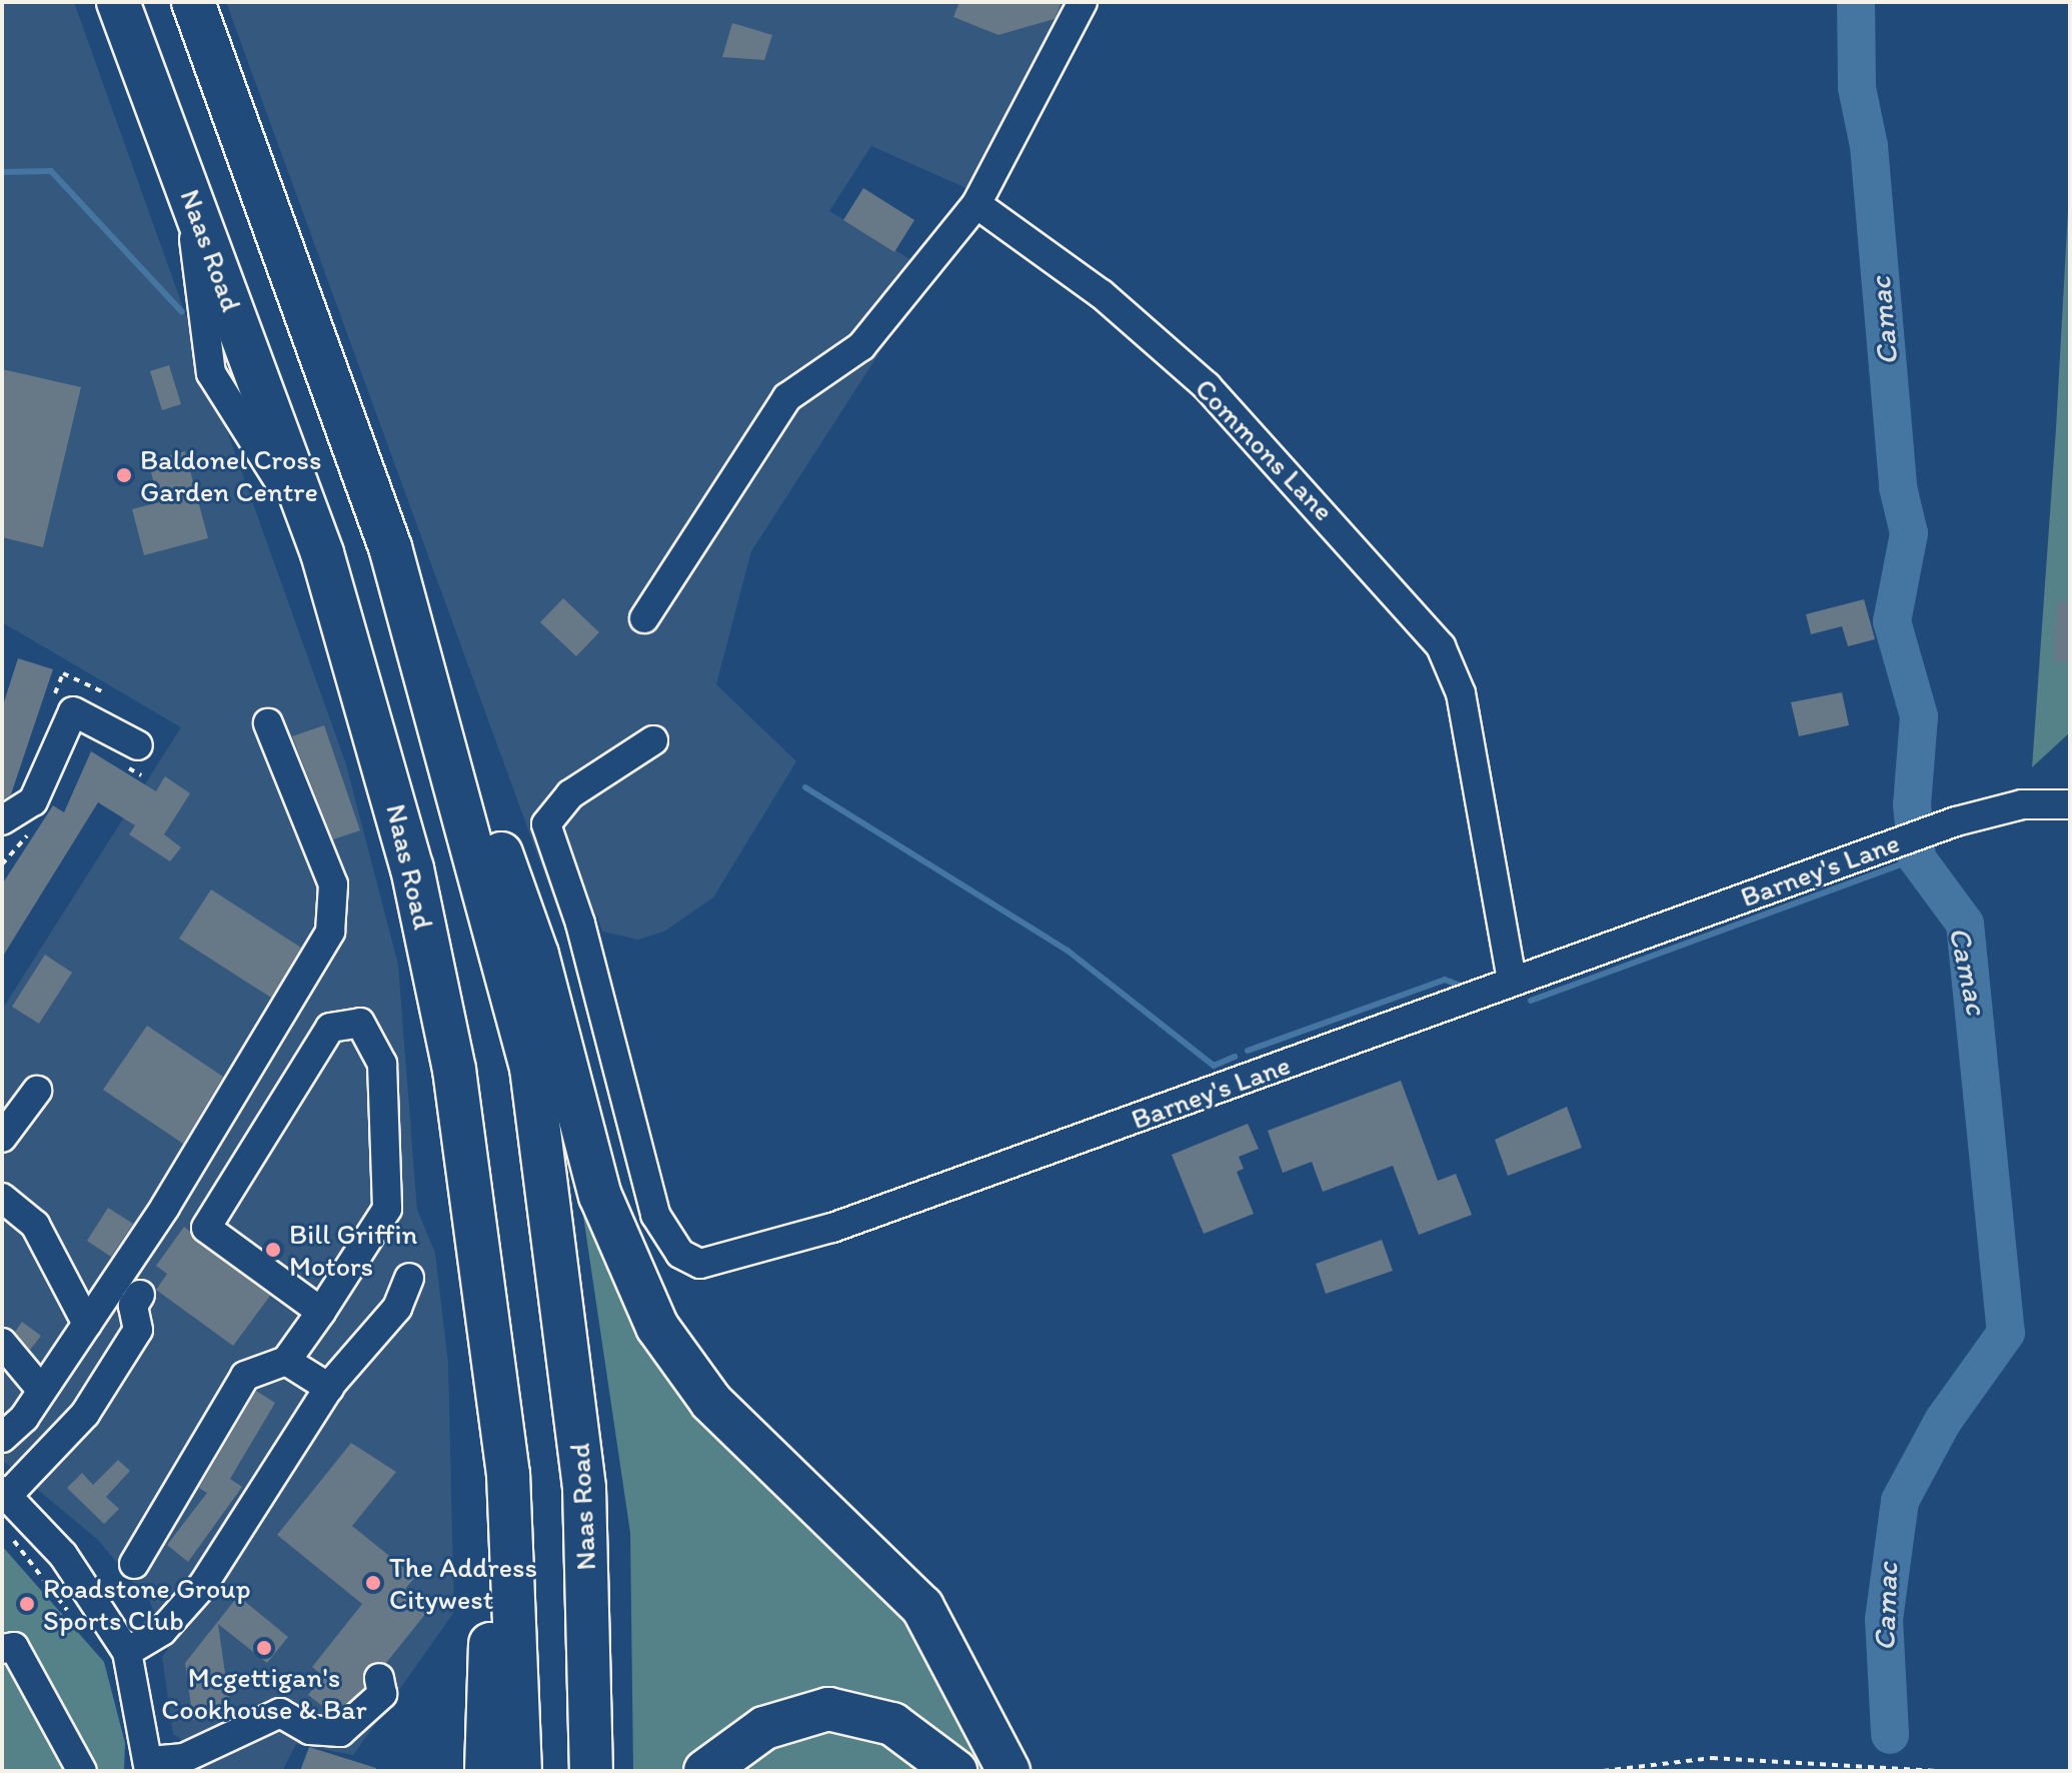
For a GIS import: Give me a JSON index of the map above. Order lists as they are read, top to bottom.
{
  "streets": {
    "highway": ["Naas Road"],
    "street": ["Commons Lane", "Barney's Lane"]
  },
  "crossings": [
    ["Commons Lane", "Barney's Lane"]
  ],
  "water": ["Camac"],
  "places": [
    "Baldonel Cross Garden Centre",
    "Bill Griffin Motors",
    "The Address Citywest",
    "Roadstone Group Sports Club",
    "Mcgettigan's Cookhouse & Bar"
  ]
}
